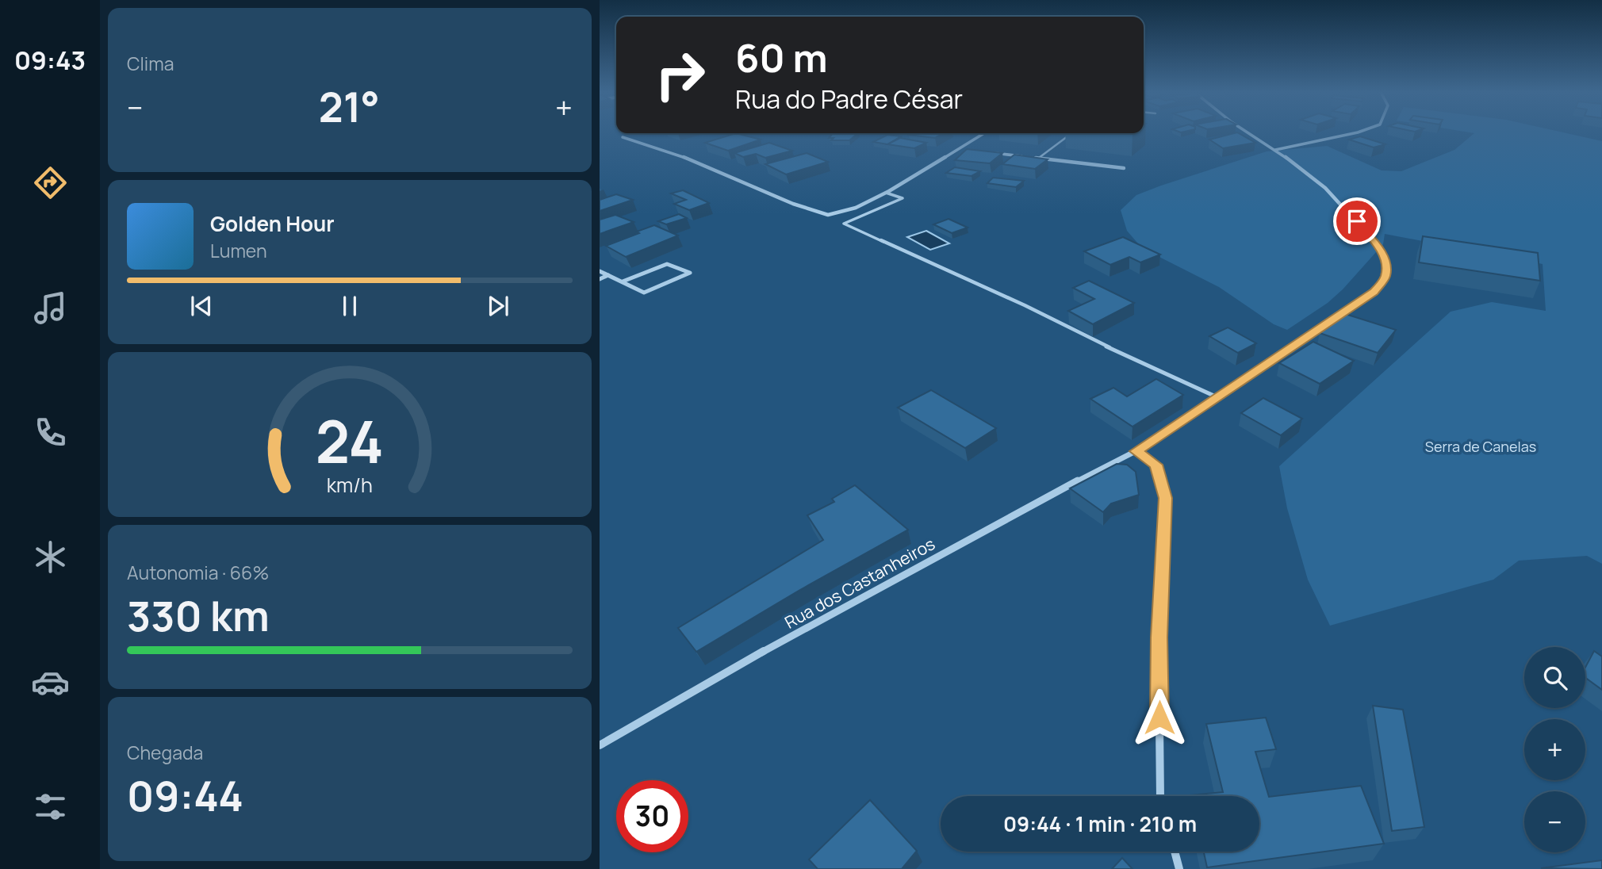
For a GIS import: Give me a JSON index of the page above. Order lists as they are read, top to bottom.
{
  "streets": {
    "street": ["Rua dos Castanheiros"]
  },
  "parks": ["Serra de Canelas"],
  "page": {
    "tabs": "09:43",
    "tile": [
      "Clima",
      ["Autonomia · 66%", "330 km"],
      ["Chegada", "09:44"]
    ],
    "turn": ["60 m", "Rua do Padre César"],
    "heat": ["−", "21°", "+"],
    "song": ["Golden Hour", "Lumen"],
    "map_buttons": ["+", "−"],
    "limit": "30",
    "trip": "09:44 · 1 min · 210 m",
    "gauge": ["24", "km/h"]
  }
}
